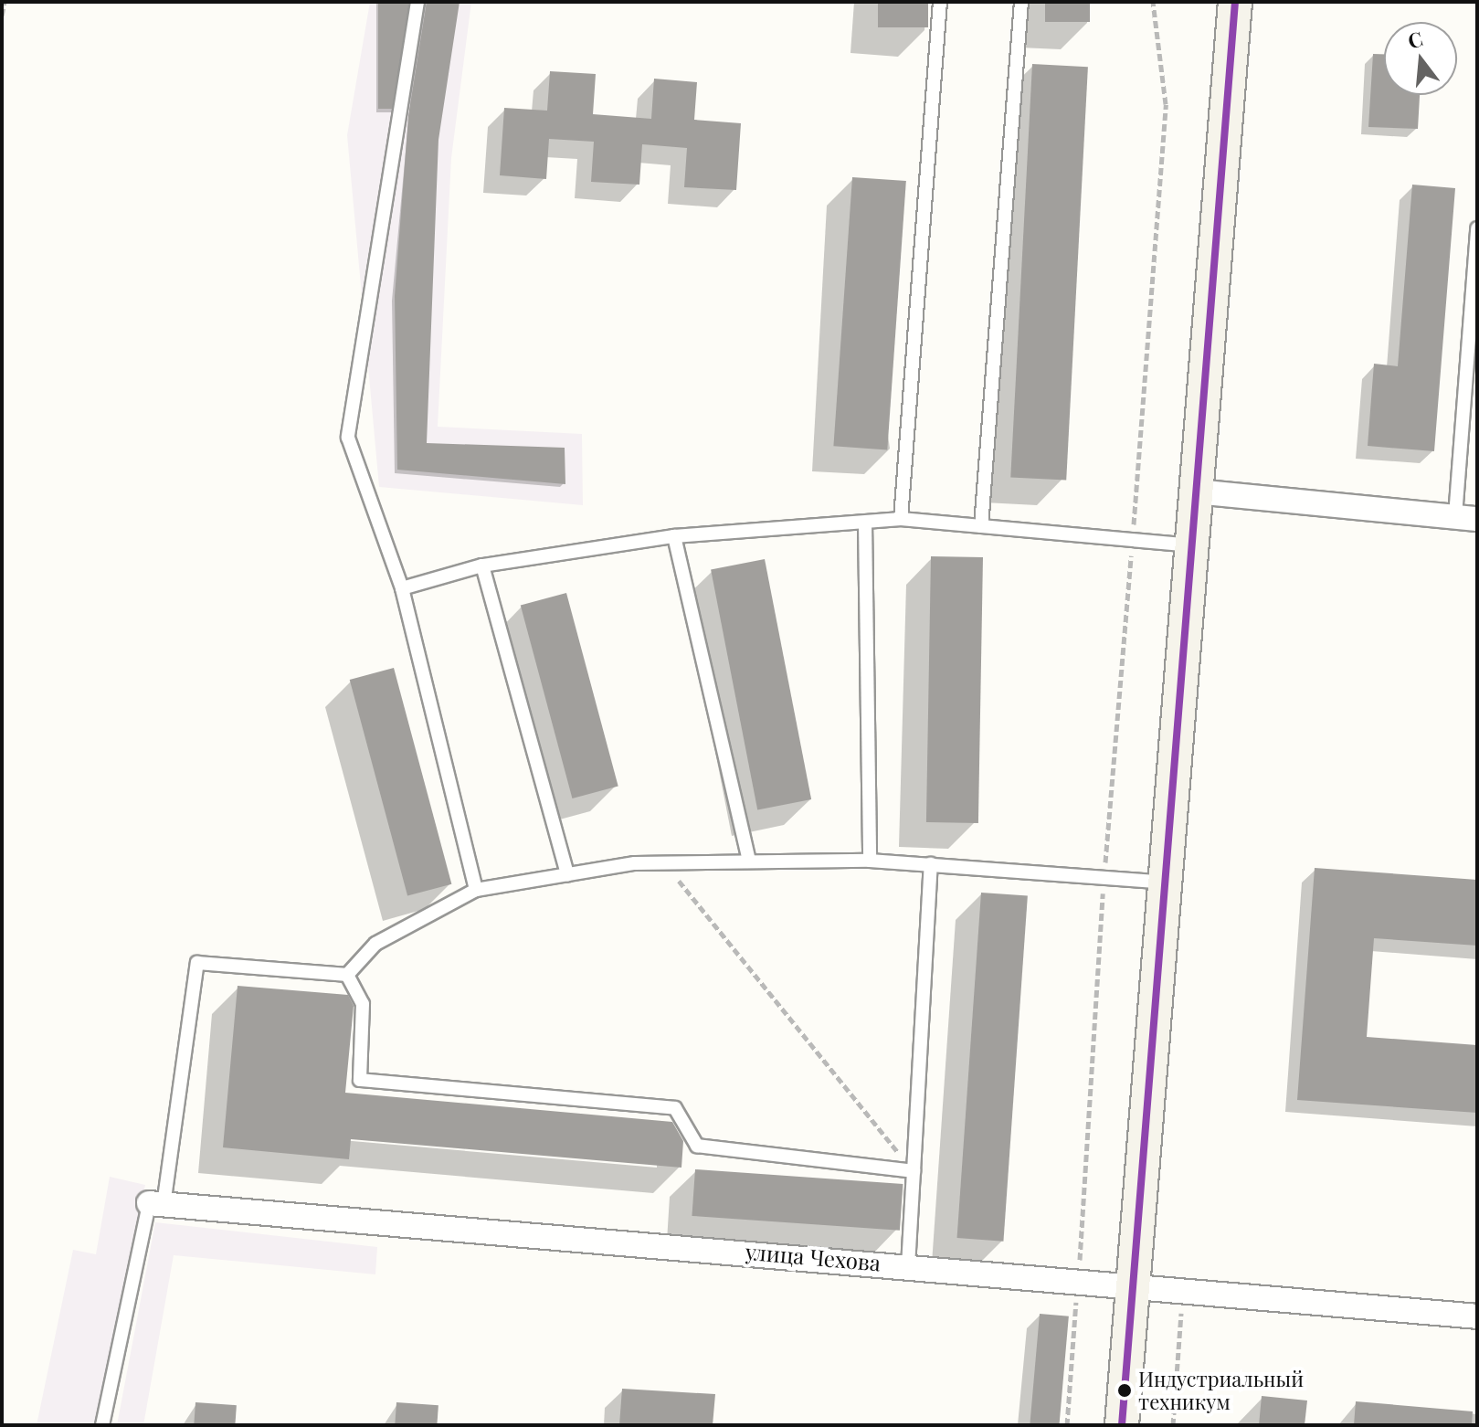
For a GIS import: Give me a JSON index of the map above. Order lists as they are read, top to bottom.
{
  "streets": {
    "street": ["улица Чехова"]
  },
  "places": ["Индустриальный техникум"],
  "north": "top"
}
